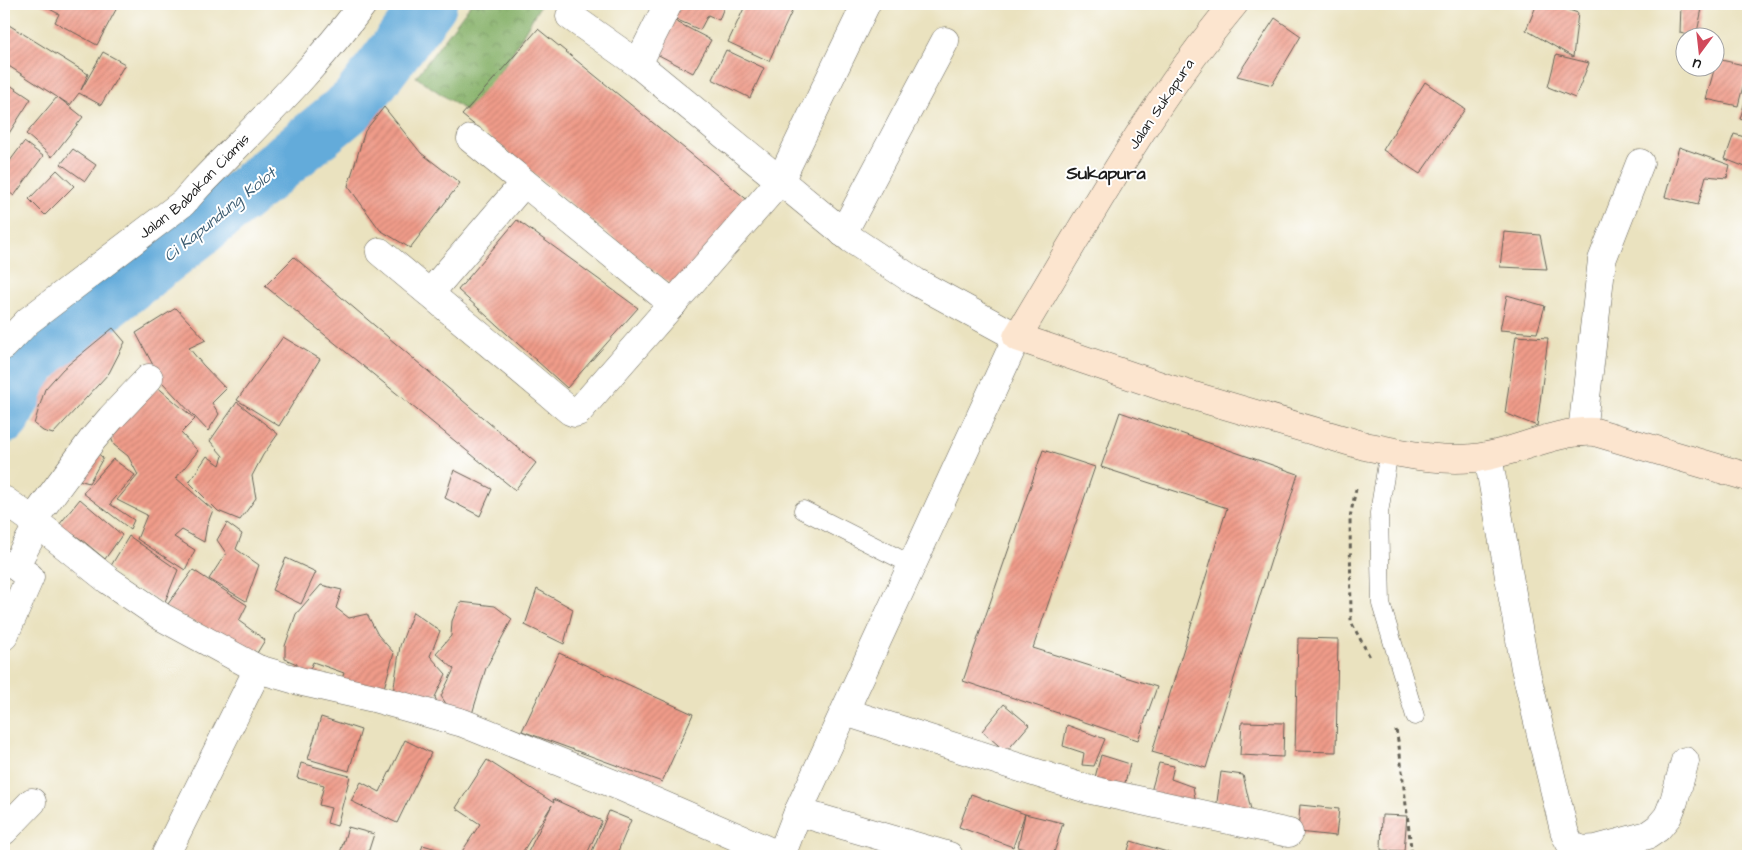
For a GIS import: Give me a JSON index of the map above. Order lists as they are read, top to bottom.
{
  "streets": {
    "street": ["Jalan Sukapura", "Jalan Babakan Ciamis"]
  },
  "districts": ["Sukapura"],
  "water": ["Ci Kapundung Kolot"],
  "north": "bottom"
}
